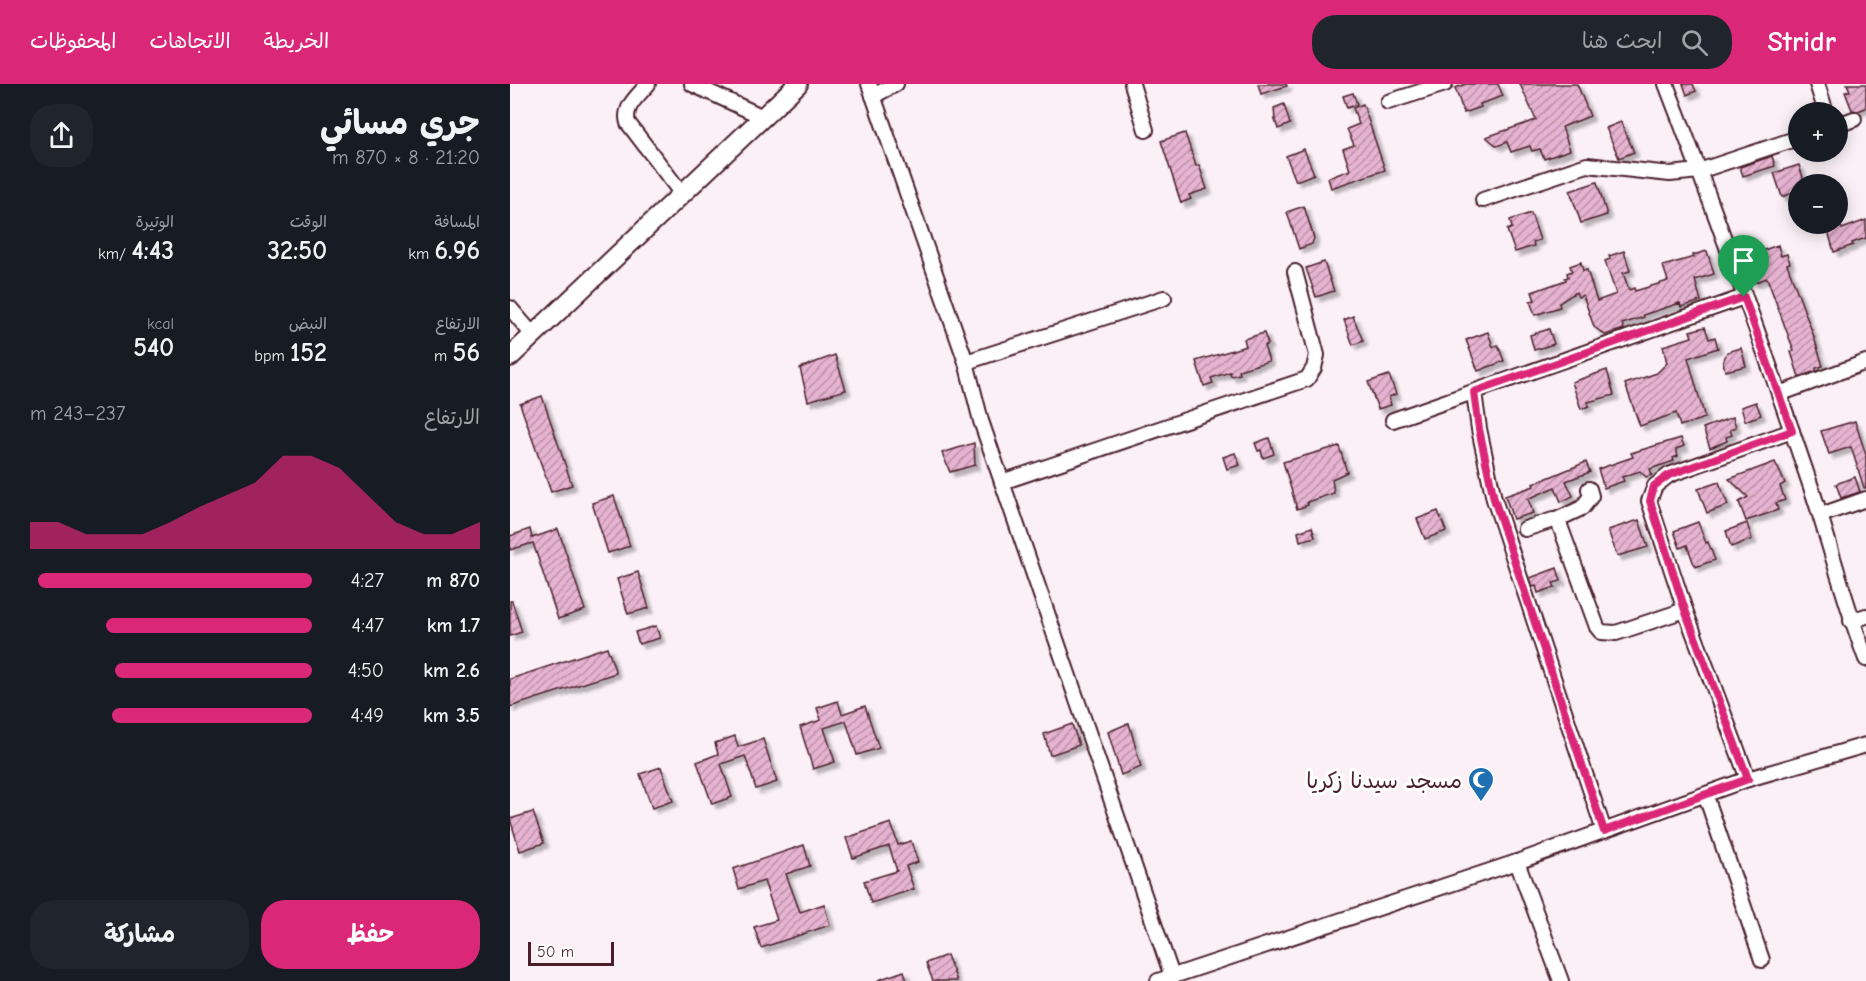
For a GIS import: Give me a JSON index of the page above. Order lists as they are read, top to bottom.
{
  "places": {
    "mosque": ["مسجد سيدنا زكريا"]
  },
  "scale_bar": "50 m",
  "page": {
    "header": "Stridr",
    "search": "ابحث هنا",
    "nav": ["الخريطة", "الاتجاهات", "المحفوظات"],
    "heading": ["جري مسائي", "21:20 · 8 × 870 m"],
    "map_buttons": ["+", "−"],
    "stats": [
      ["المسافة", "6.96 km"],
      ["الوقت", "32:50"],
      ["الوتيرة", "4:43 /km"],
      ["الارتفاع", "56 m"],
      ["النبض", "152 bpm"],
      ["kcal", "540"]
    ],
    "chart": ["الارتفاع", "237–243 m"],
    "list": [
      {
        "name": "870 m",
        "note": "4:27"
      },
      {
        "name": "1.7 km",
        "note": "4:47"
      },
      {
        "name": "2.6 km",
        "note": "4:50"
      },
      {
        "name": "3.5 km",
        "note": "4:49"
      }
    ],
    "buttons": ["حفظ", "مشاركة"],
    "scale": "50 m"
  }
}
